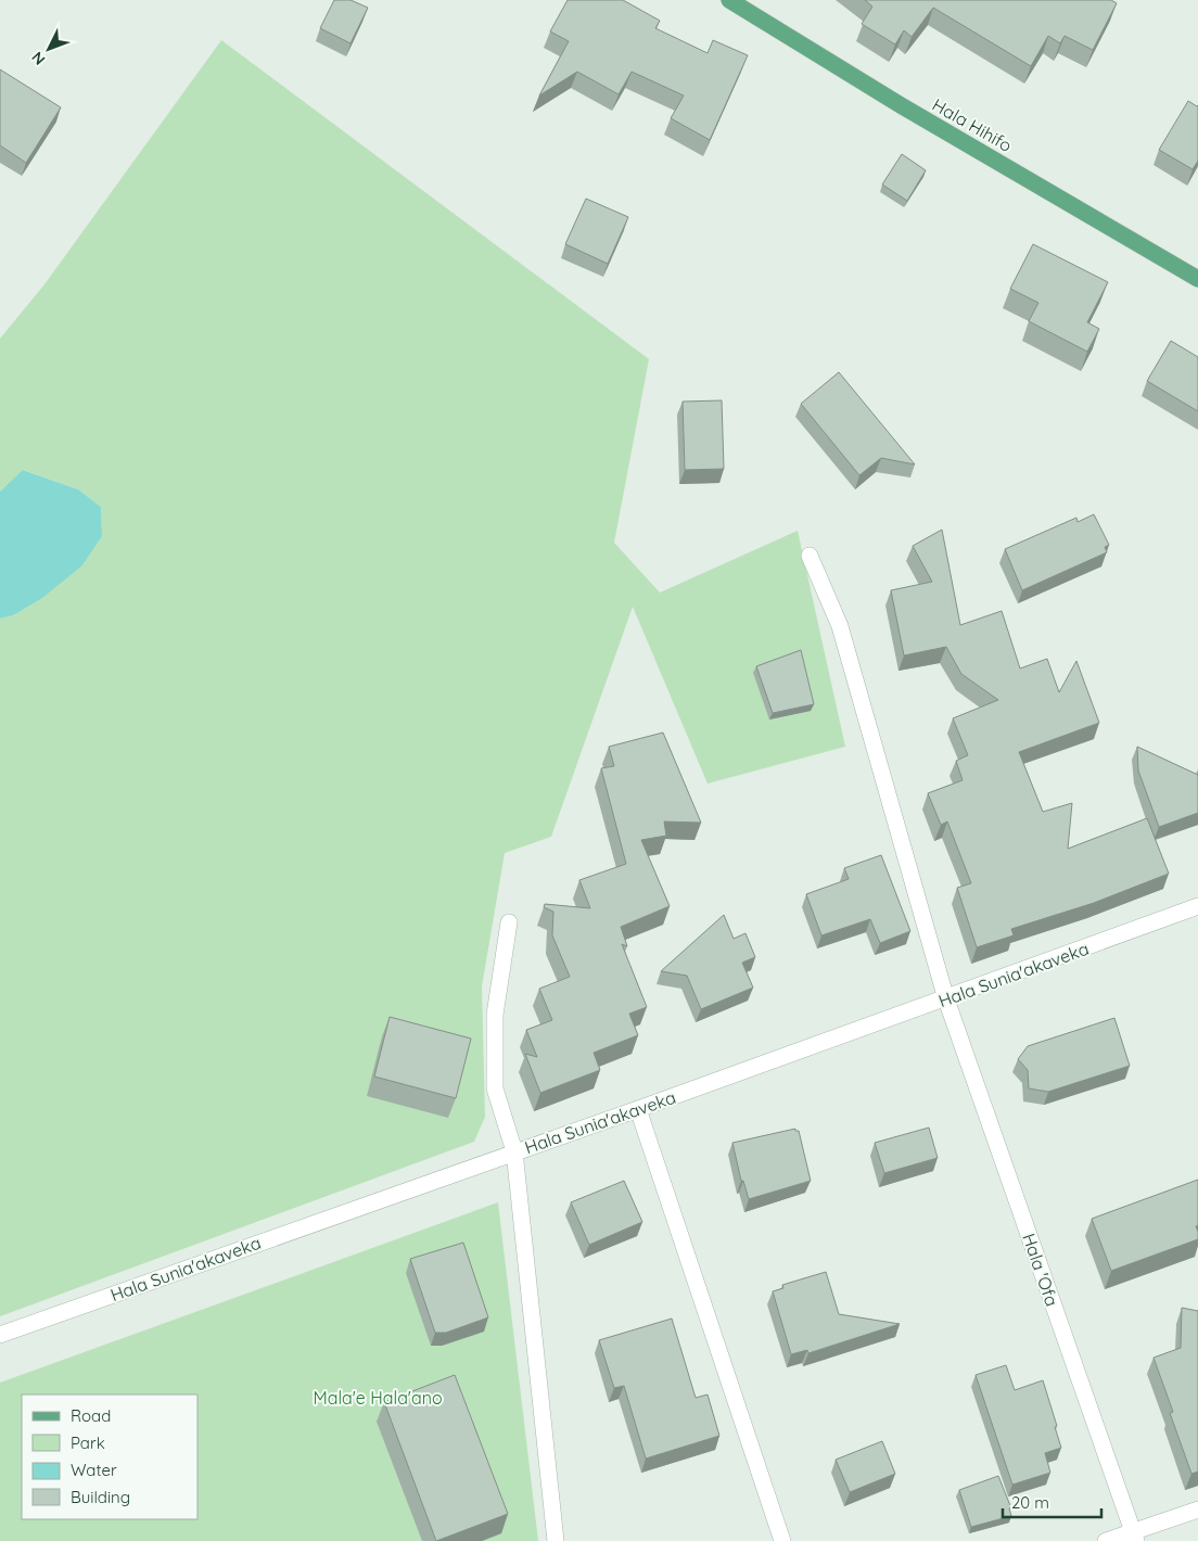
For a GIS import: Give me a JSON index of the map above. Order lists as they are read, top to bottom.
{
  "streets": {
    "main road": ["Hala Hihifo"],
    "street": ["Hala Sunia'akaveka", "Hala 'Ofa"]
  },
  "crossings": [
    ["Hala Sunia'akaveka", "Hala 'Ofa"]
  ],
  "parks": ["Mala'e Hala'ano"],
  "legend": [
    "Road",
    "Park",
    "Water",
    "Building"
  ],
  "scale_bar": "20 m",
  "north": "bottom left"
}
